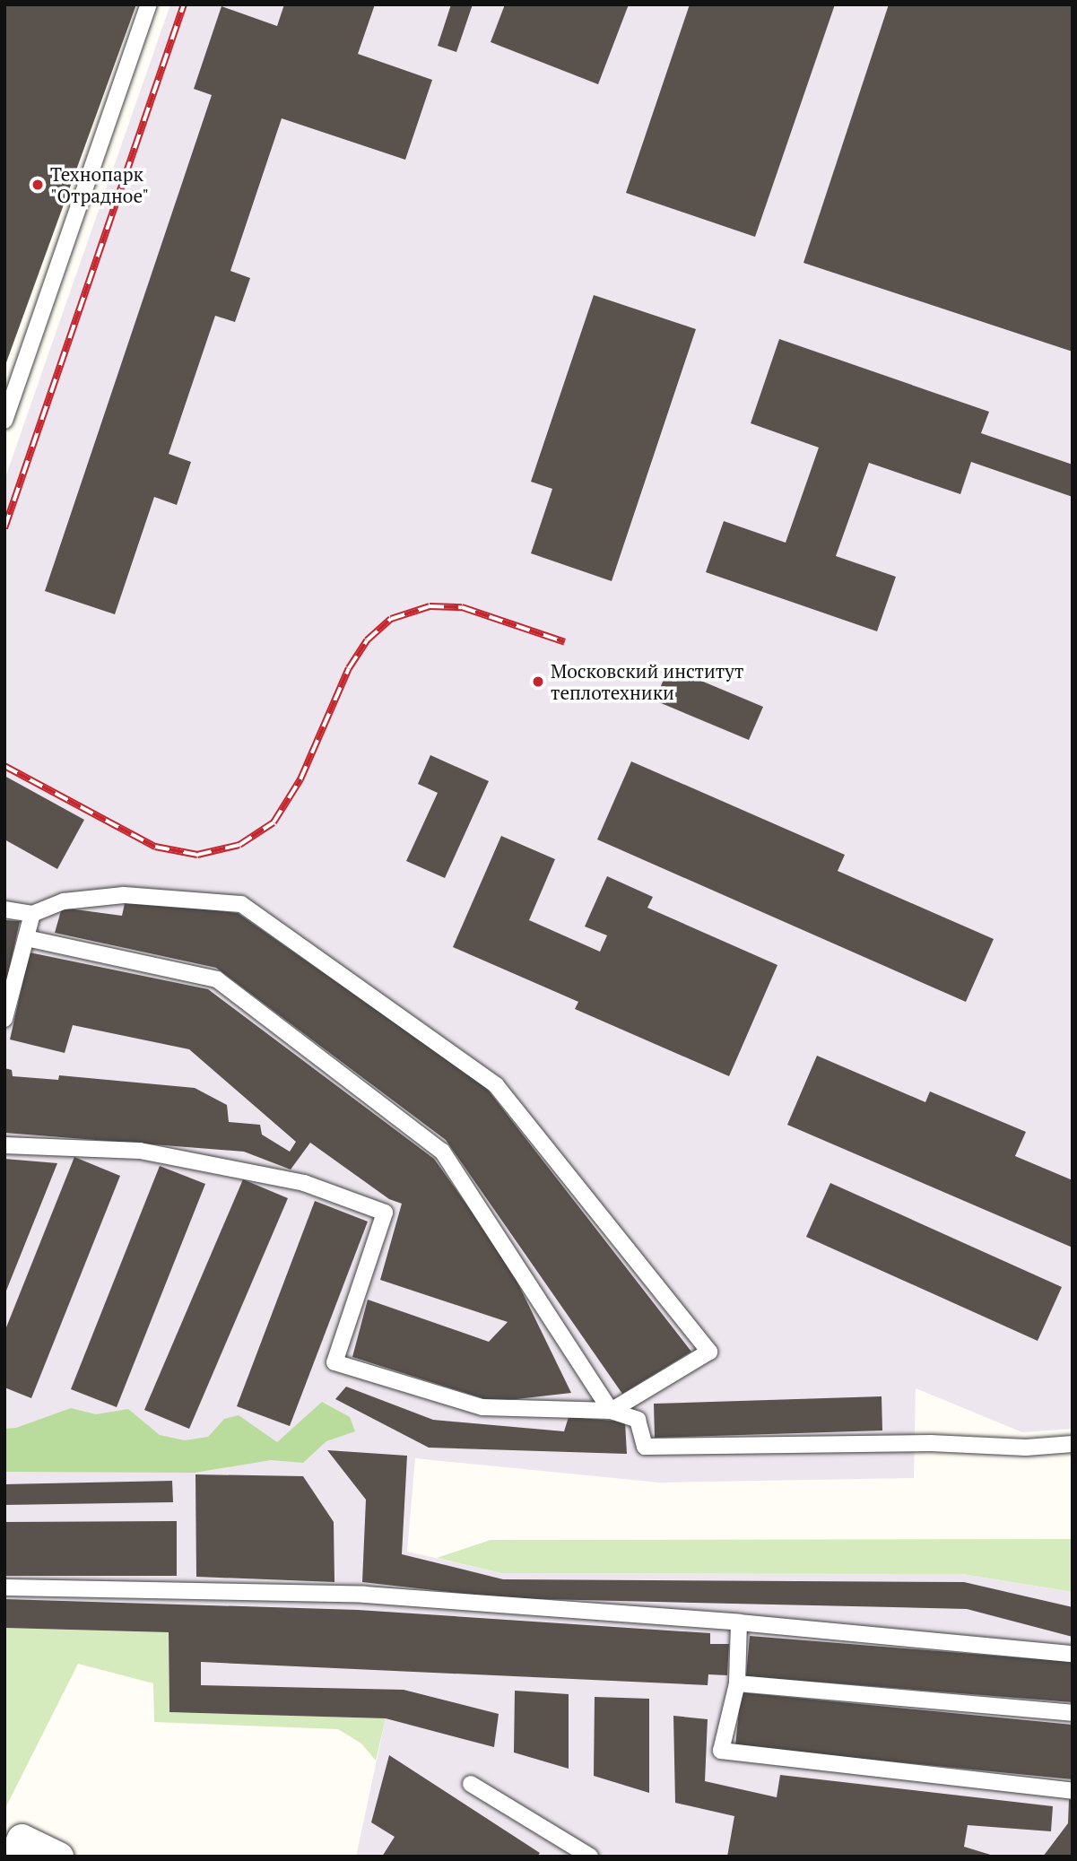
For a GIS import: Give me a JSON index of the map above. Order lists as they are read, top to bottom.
{
  "places": ["Технопарк \"Отрадное\"", "Московский институт теплотехники"]
}
